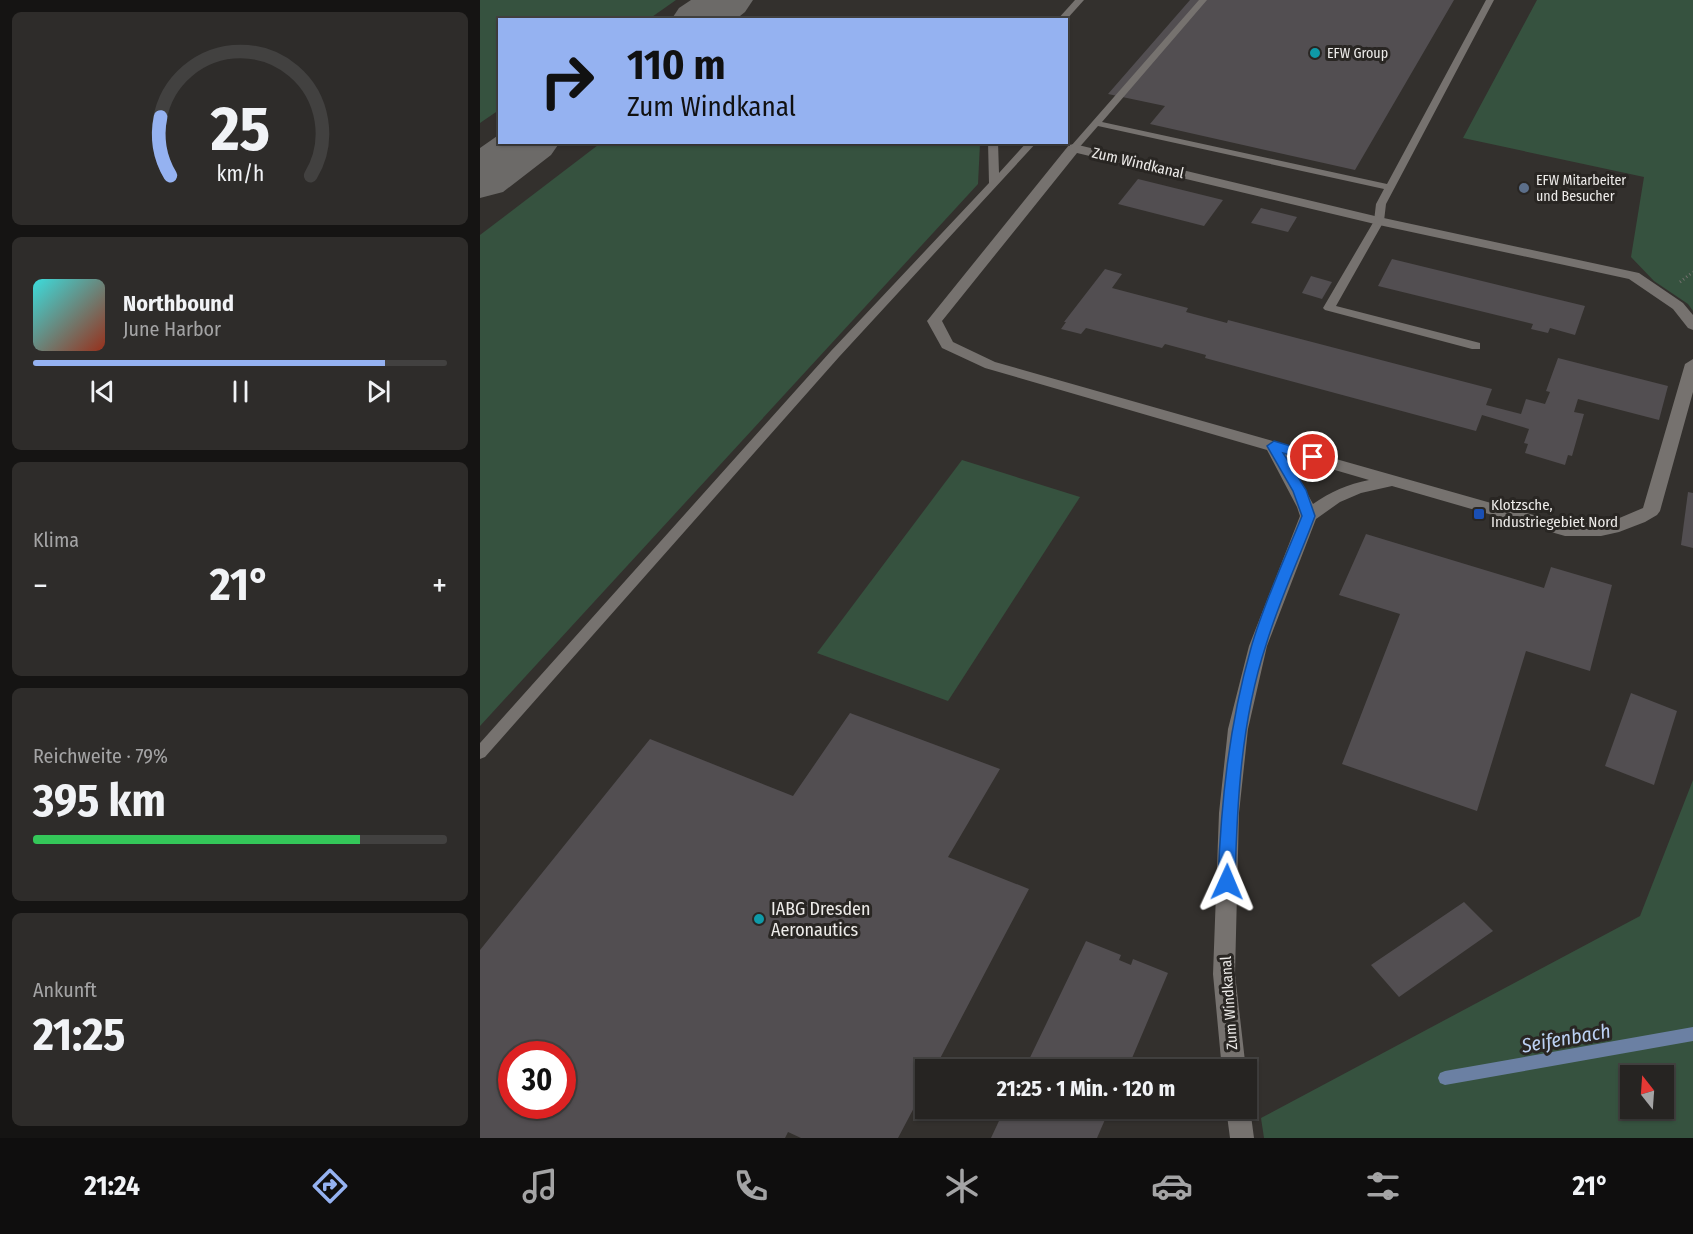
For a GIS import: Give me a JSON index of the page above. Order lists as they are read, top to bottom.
{
  "streets": {
    "street": ["Zum Windkanal"]
  },
  "water": ["Seifenbach"],
  "places": {
    "other": ["EFW Group", "EFW Mitarbeiter und Besucher", "IABG Dresden Aeronautics"],
    "transit": ["Klotzsche, Industriegebiet Nord"]
  },
  "north": "top",
  "page": {
    "turn": ["110 m", "Zum Windkanal"],
    "song": ["Northbound", "June Harbor"],
    "tile": [
      "Klima",
      ["Reichweite · 79%", "395 km"],
      ["Ankunft", "21:25"]
    ],
    "heat": ["−", "21°", "+"],
    "limit": "30",
    "trip": "21:25 · 1 Min. · 120 m",
    "tabs": ["21:24", "21°"],
    "gauge": ["25", "km/h"]
  }
}
